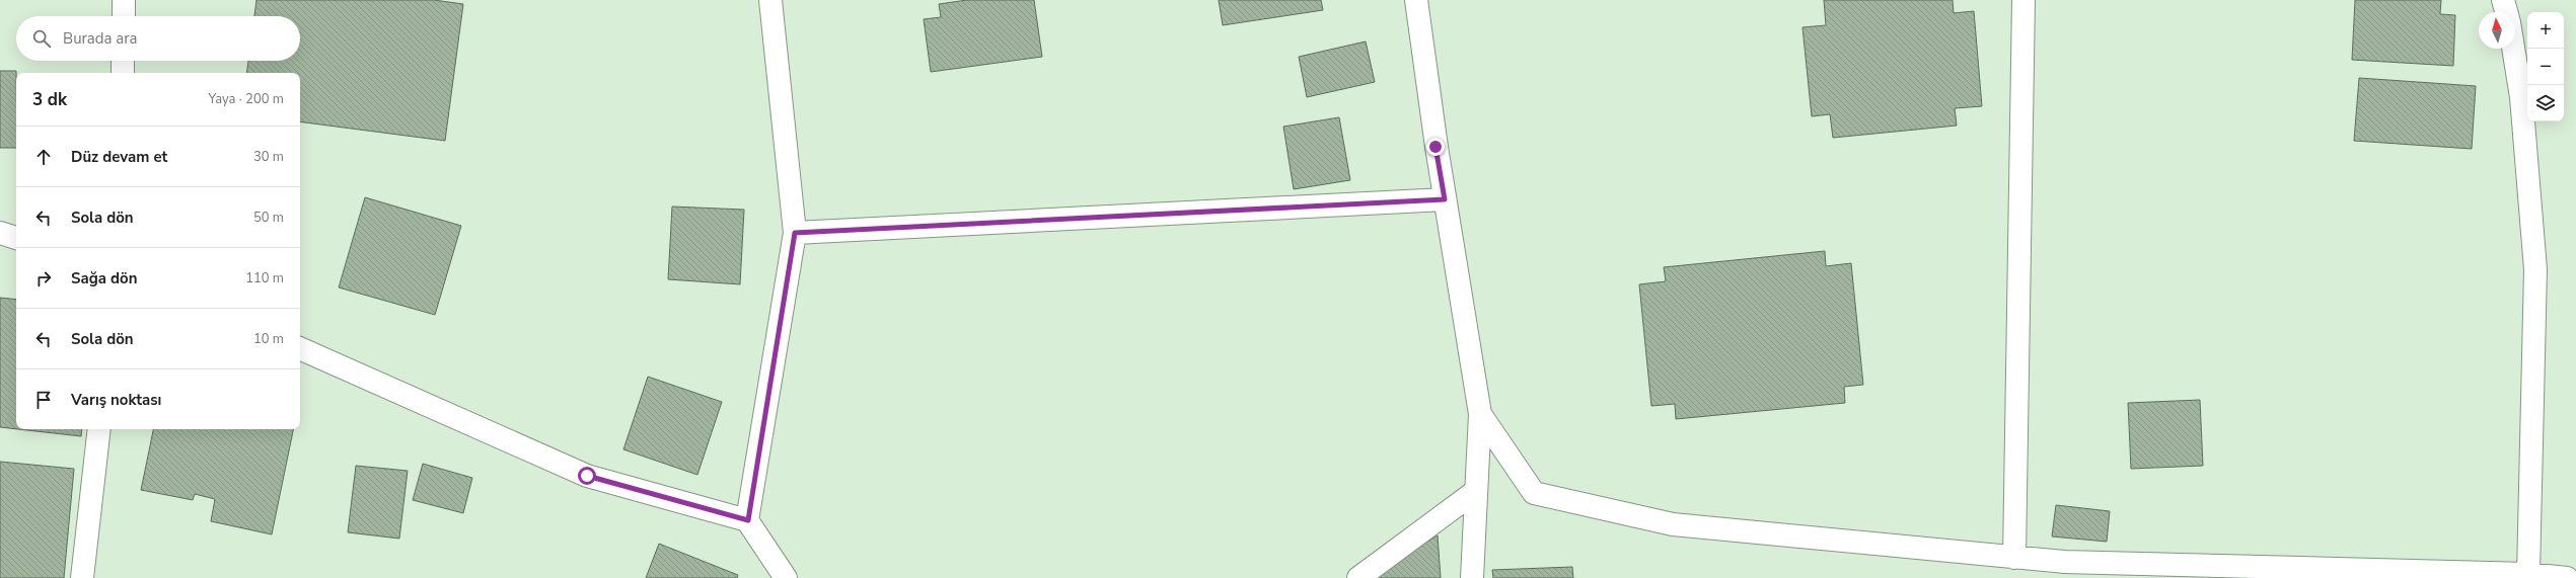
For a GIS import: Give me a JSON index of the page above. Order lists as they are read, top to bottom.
{
  "north": "top",
  "page": {
    "map_buttons": ["+", "−"],
    "search": "Burada ara",
    "heading": ["3 dk", "Yaya · 200 m"],
    "list": [
      ["Düz devam et", "30 m"],
      ["Sola dön", "50 m"],
      ["Sağa dön", "110 m"],
      ["Sola dön", "10 m"],
      "Varış noktası"
    ]
  }
}
